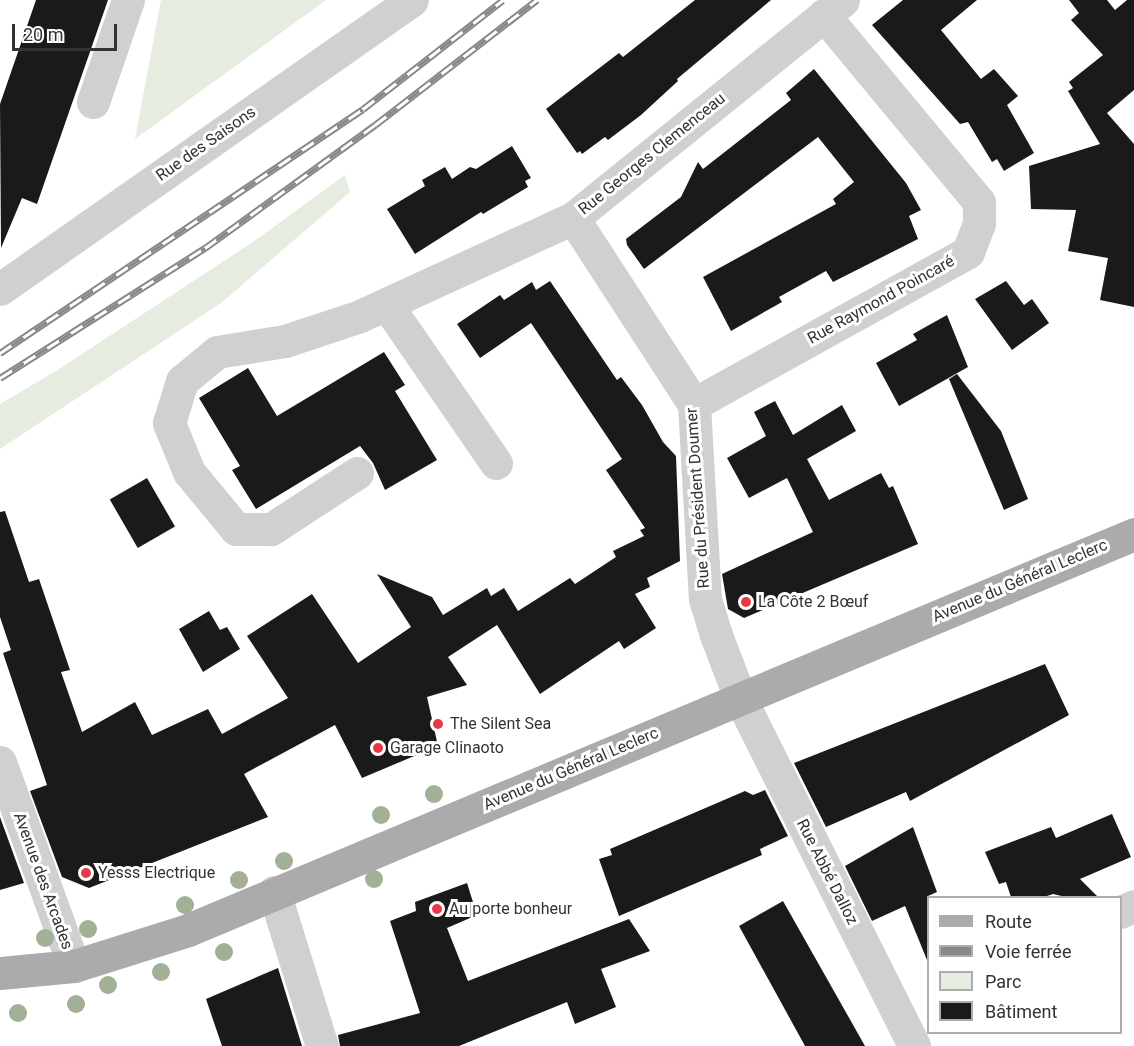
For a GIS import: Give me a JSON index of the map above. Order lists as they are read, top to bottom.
{
  "streets": {
    "main road": ["Avenue du Général Leclerc"],
    "street": [
      "Rue des Saisons",
      "Rue Georges Clemenceau",
      "Rue Raymond Poincaré",
      "Rue du Président Doumer",
      "Rue Abbé Dalloz",
      "Avenue des Arcades"
    ]
  },
  "crossings": [
    ["Rue Georges Clemenceau", "Rue Raymond Poincaré"],
    ["Rue Georges Clemenceau", "Rue du Président Doumer"],
    ["Rue Raymond Poincaré", "Rue du Président Doumer"],
    ["Rue du Président Doumer", "Avenue du Général Leclerc"],
    ["Rue du Président Doumer", "Rue Abbé Dalloz"],
    ["Avenue du Général Leclerc", "Rue Abbé Dalloz"],
    ["Avenue du Général Leclerc", "Avenue des Arcades"]
  ],
  "places": [
    "La Côte 2 Bœuf",
    "The Silent Sea",
    "Garage Clinaoto",
    "Yesss Electrique",
    "Au porte bonheur"
  ],
  "legend": [
    "Route",
    "Voie ferrée",
    "Parc",
    "Bâtiment"
  ],
  "scale_bar": "20 m"
}
